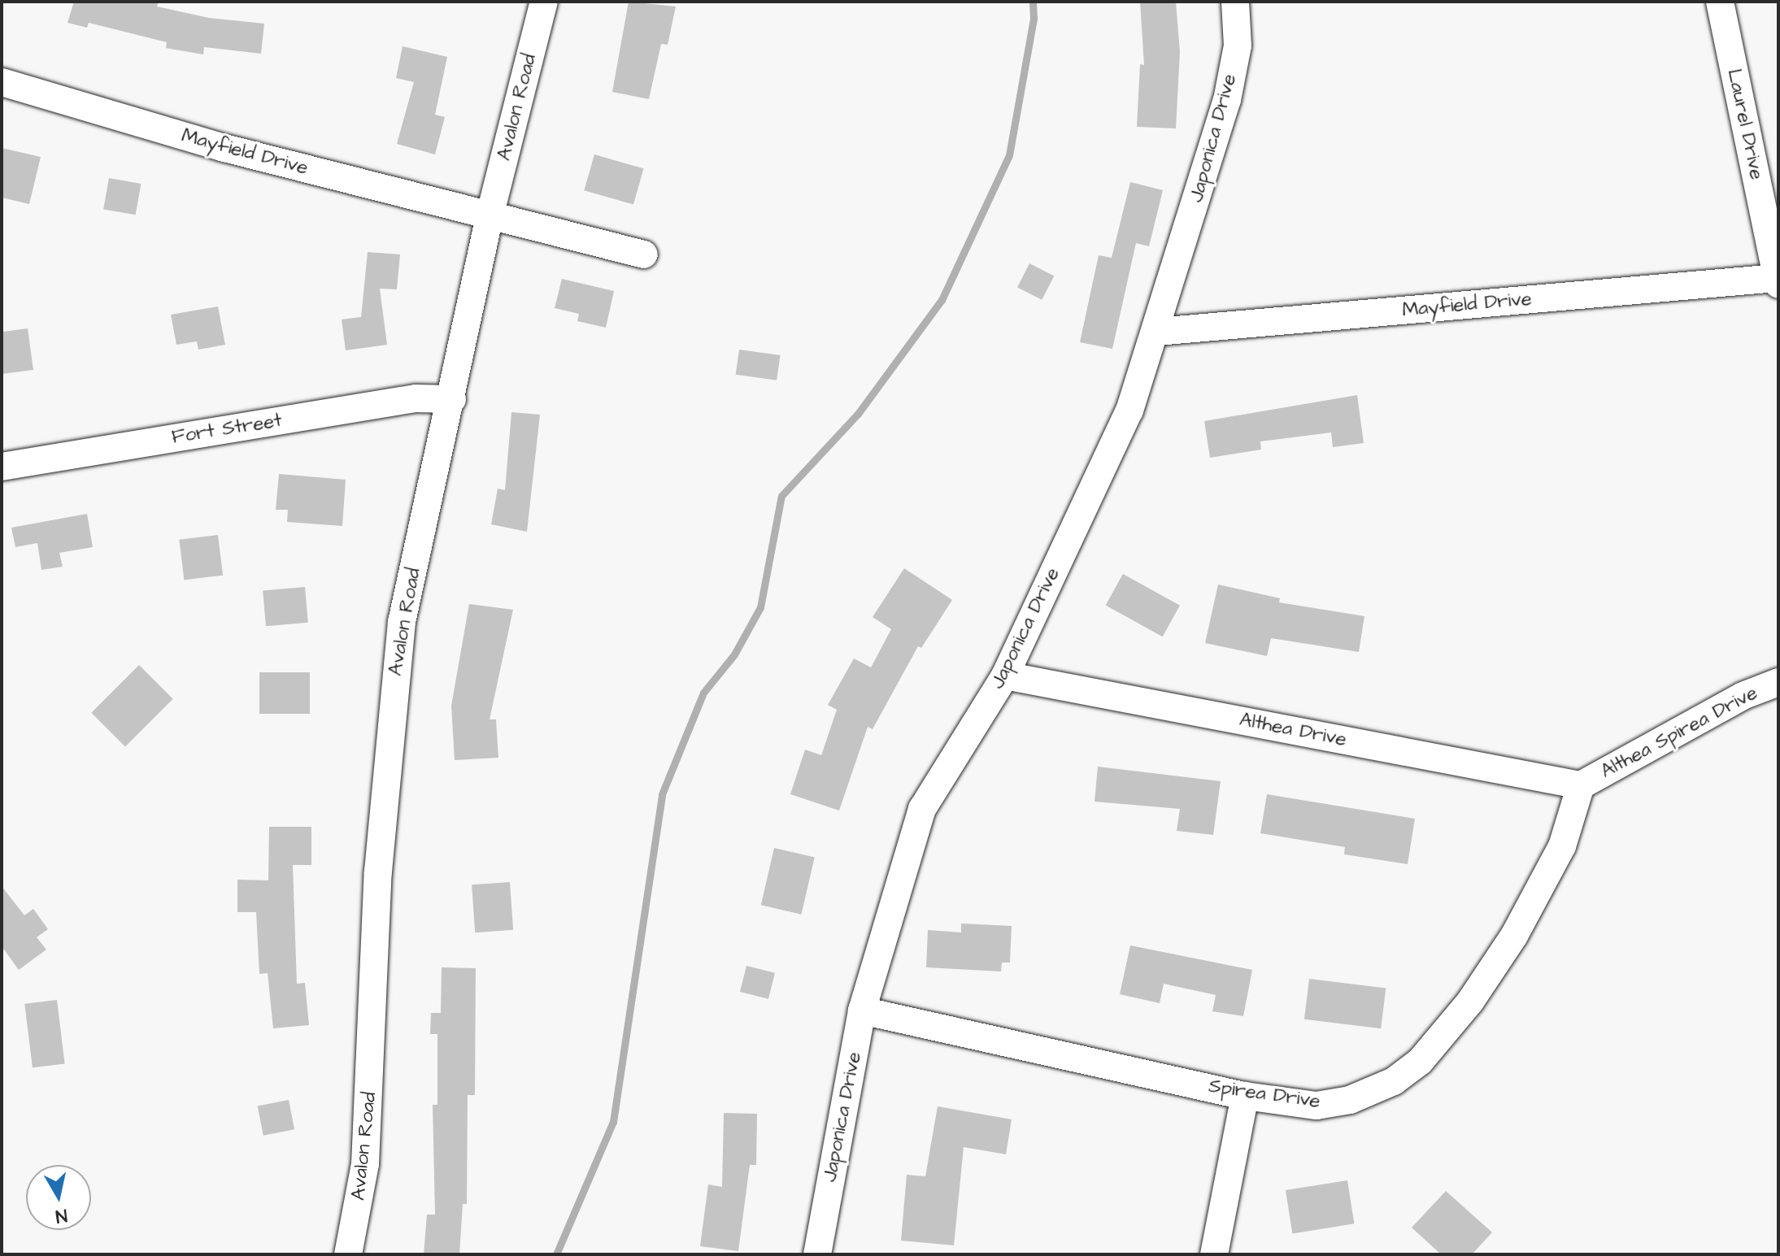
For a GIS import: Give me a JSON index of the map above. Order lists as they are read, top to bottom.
{
  "streets": {
    "street": [
      "Avalon Road",
      "Laurel Drive",
      "Japonica Drive",
      "Mayfield Drive",
      "Fort Street",
      "Althea Drive",
      "Althea Spirea Drive",
      "Spirea Drive"
    ]
  },
  "crossings": [
    ["Avalon Road", "Mayfield Drive"],
    ["Avalon Road", "Fort Street"],
    ["Laurel Drive", "Mayfield Drive"],
    ["Japonica Drive", "Mayfield Drive"],
    ["Japonica Drive", "Althea Drive"],
    ["Japonica Drive", "Spirea Drive"],
    ["Althea Drive", "Althea Spirea Drive"],
    ["Althea Drive", "Spirea Drive"],
    ["Althea Spirea Drive", "Spirea Drive"]
  ],
  "north": "bottom"
}
